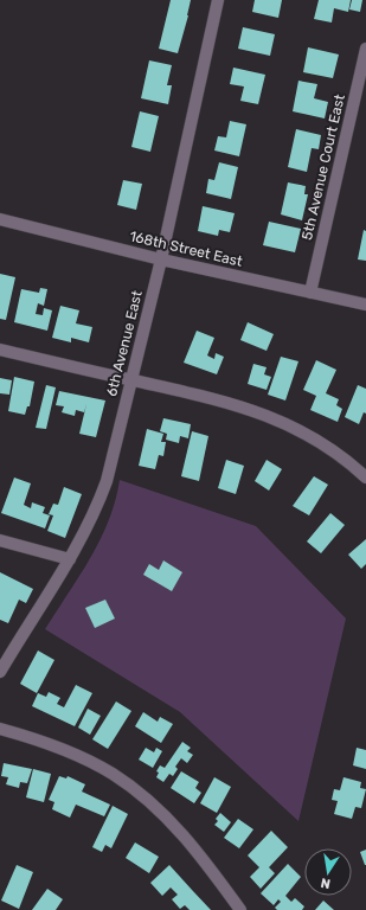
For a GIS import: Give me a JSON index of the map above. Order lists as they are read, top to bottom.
{
  "streets": {
    "street": ["5th Avenue Court East", "168th Street East", "6th Avenue East"]
  },
  "crossings": [
    ["5th Avenue Court East", "168th Street East"],
    ["168th Street East", "6th Avenue East"]
  ],
  "north": "bottom"
}
